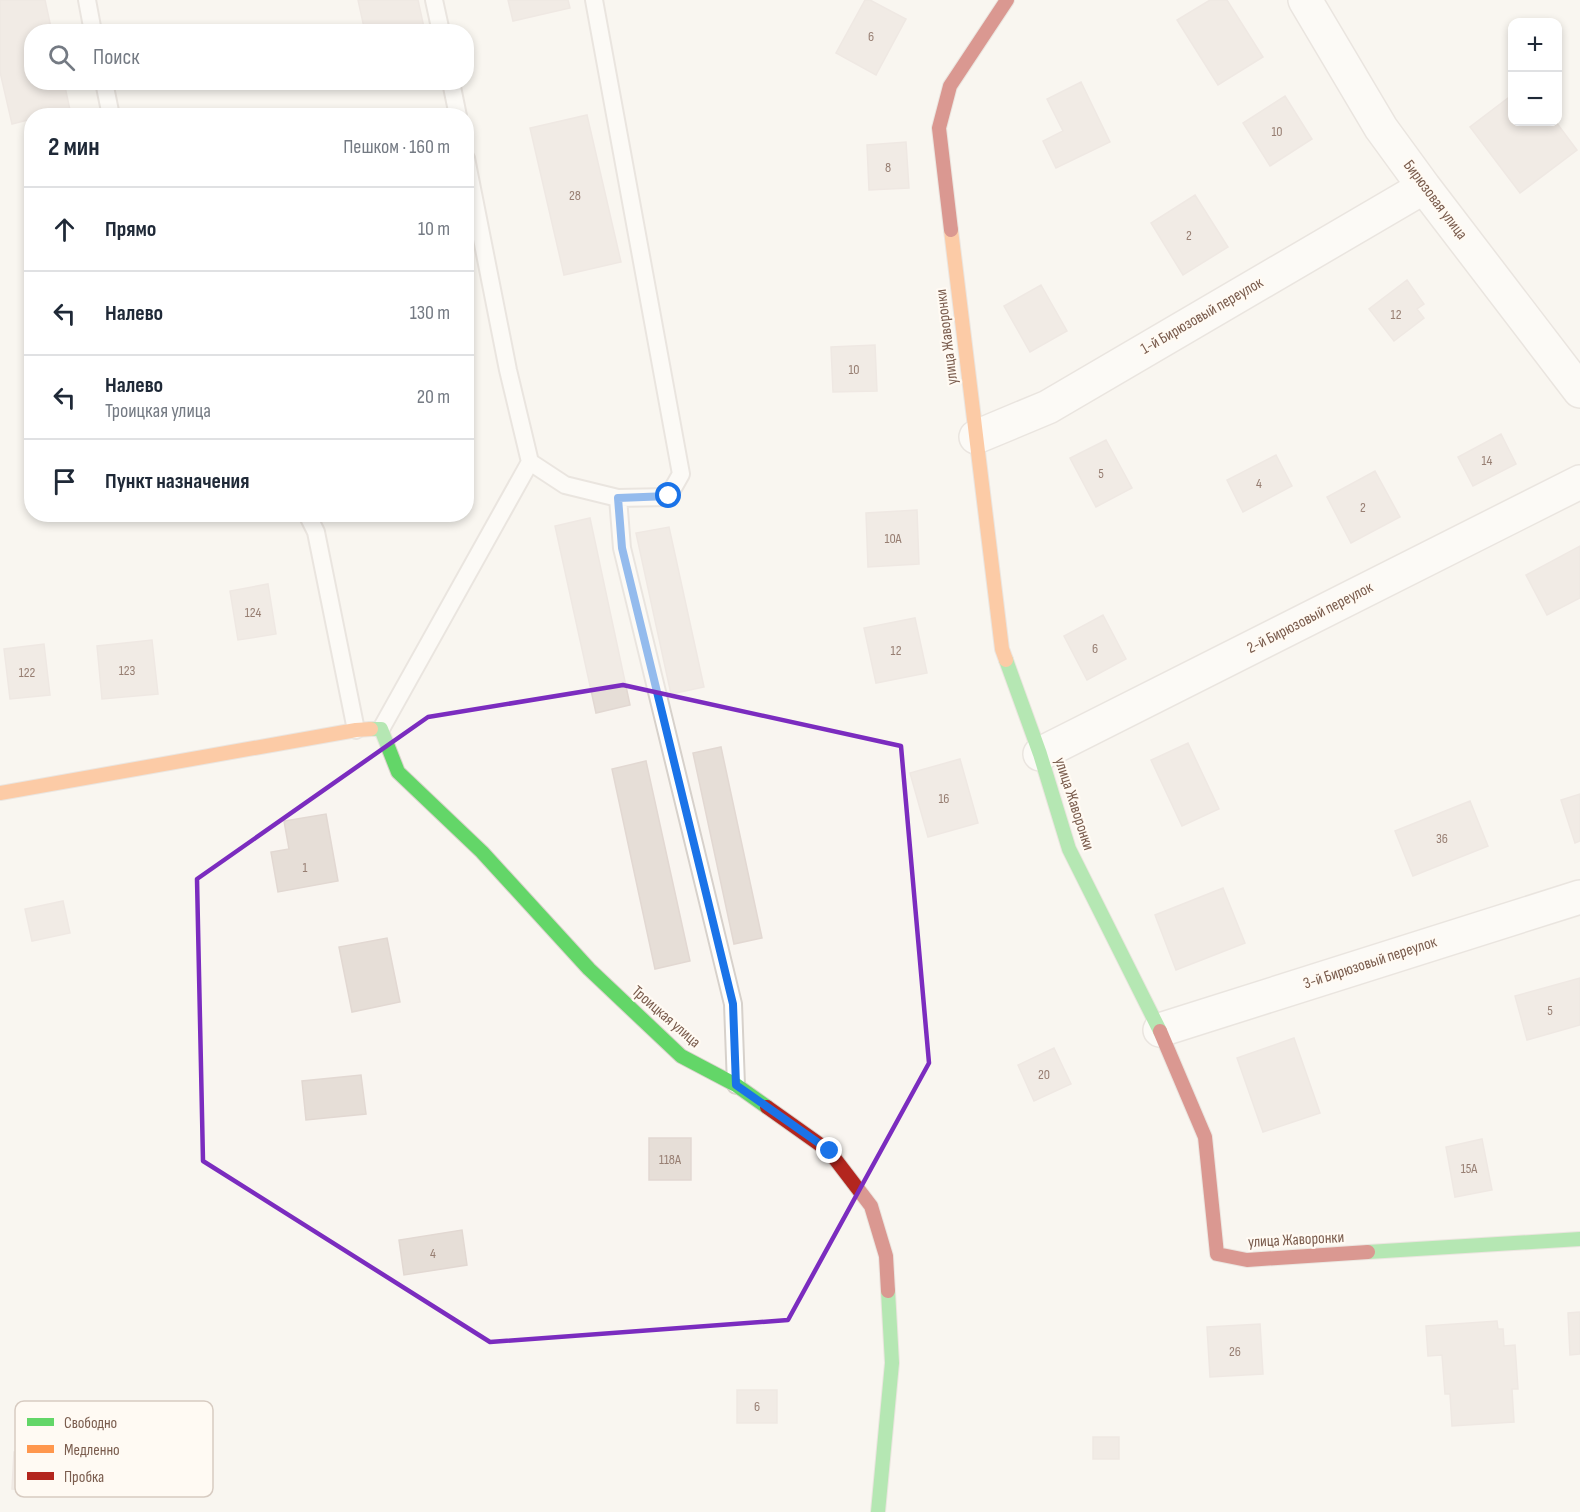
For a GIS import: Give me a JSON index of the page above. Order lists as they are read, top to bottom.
{
  "streets": {
    "street": [
      "Бирюзовая улица",
      "1-й Бирюзовый переулок",
      "улица Жаворонки",
      "2-й Бирюзовый переулок",
      "3-й Бирюзовый переулок",
      "Троицкая улица"
    ]
  },
  "crossings": [
    ["Бирюзовая улица", "1-й Бирюзовый переулок"],
    ["1-й Бирюзовый переулок", "улица Жаворонки"],
    ["улица Жаворонки", "2-й Бирюзовый переулок"],
    ["улица Жаворонки", "3-й Бирюзовый переулок"]
  ],
  "house_numbers": [
    "6",
    "10",
    "8",
    "28",
    "2",
    "12",
    "10",
    "14",
    "5",
    "4",
    "2",
    "10А",
    "124",
    "6",
    "12",
    "123",
    "122",
    "16",
    "36",
    "1",
    "5",
    "20",
    "118А",
    "15А",
    "4",
    "26",
    "6"
  ],
  "legend": ["Свободно", "Медленно", "Пробка"],
  "page": {
    "map_buttons": ["+", "−"],
    "search": "Поиск",
    "heading": ["2 мин", "Пешком · 160 m"],
    "list": [
      ["Прямо", "10 m"],
      ["Налево", "130 m"],
      ["Налево", "Троицкая улица", "20 m"],
      "Пункт назначения"
    ]
  }
}
